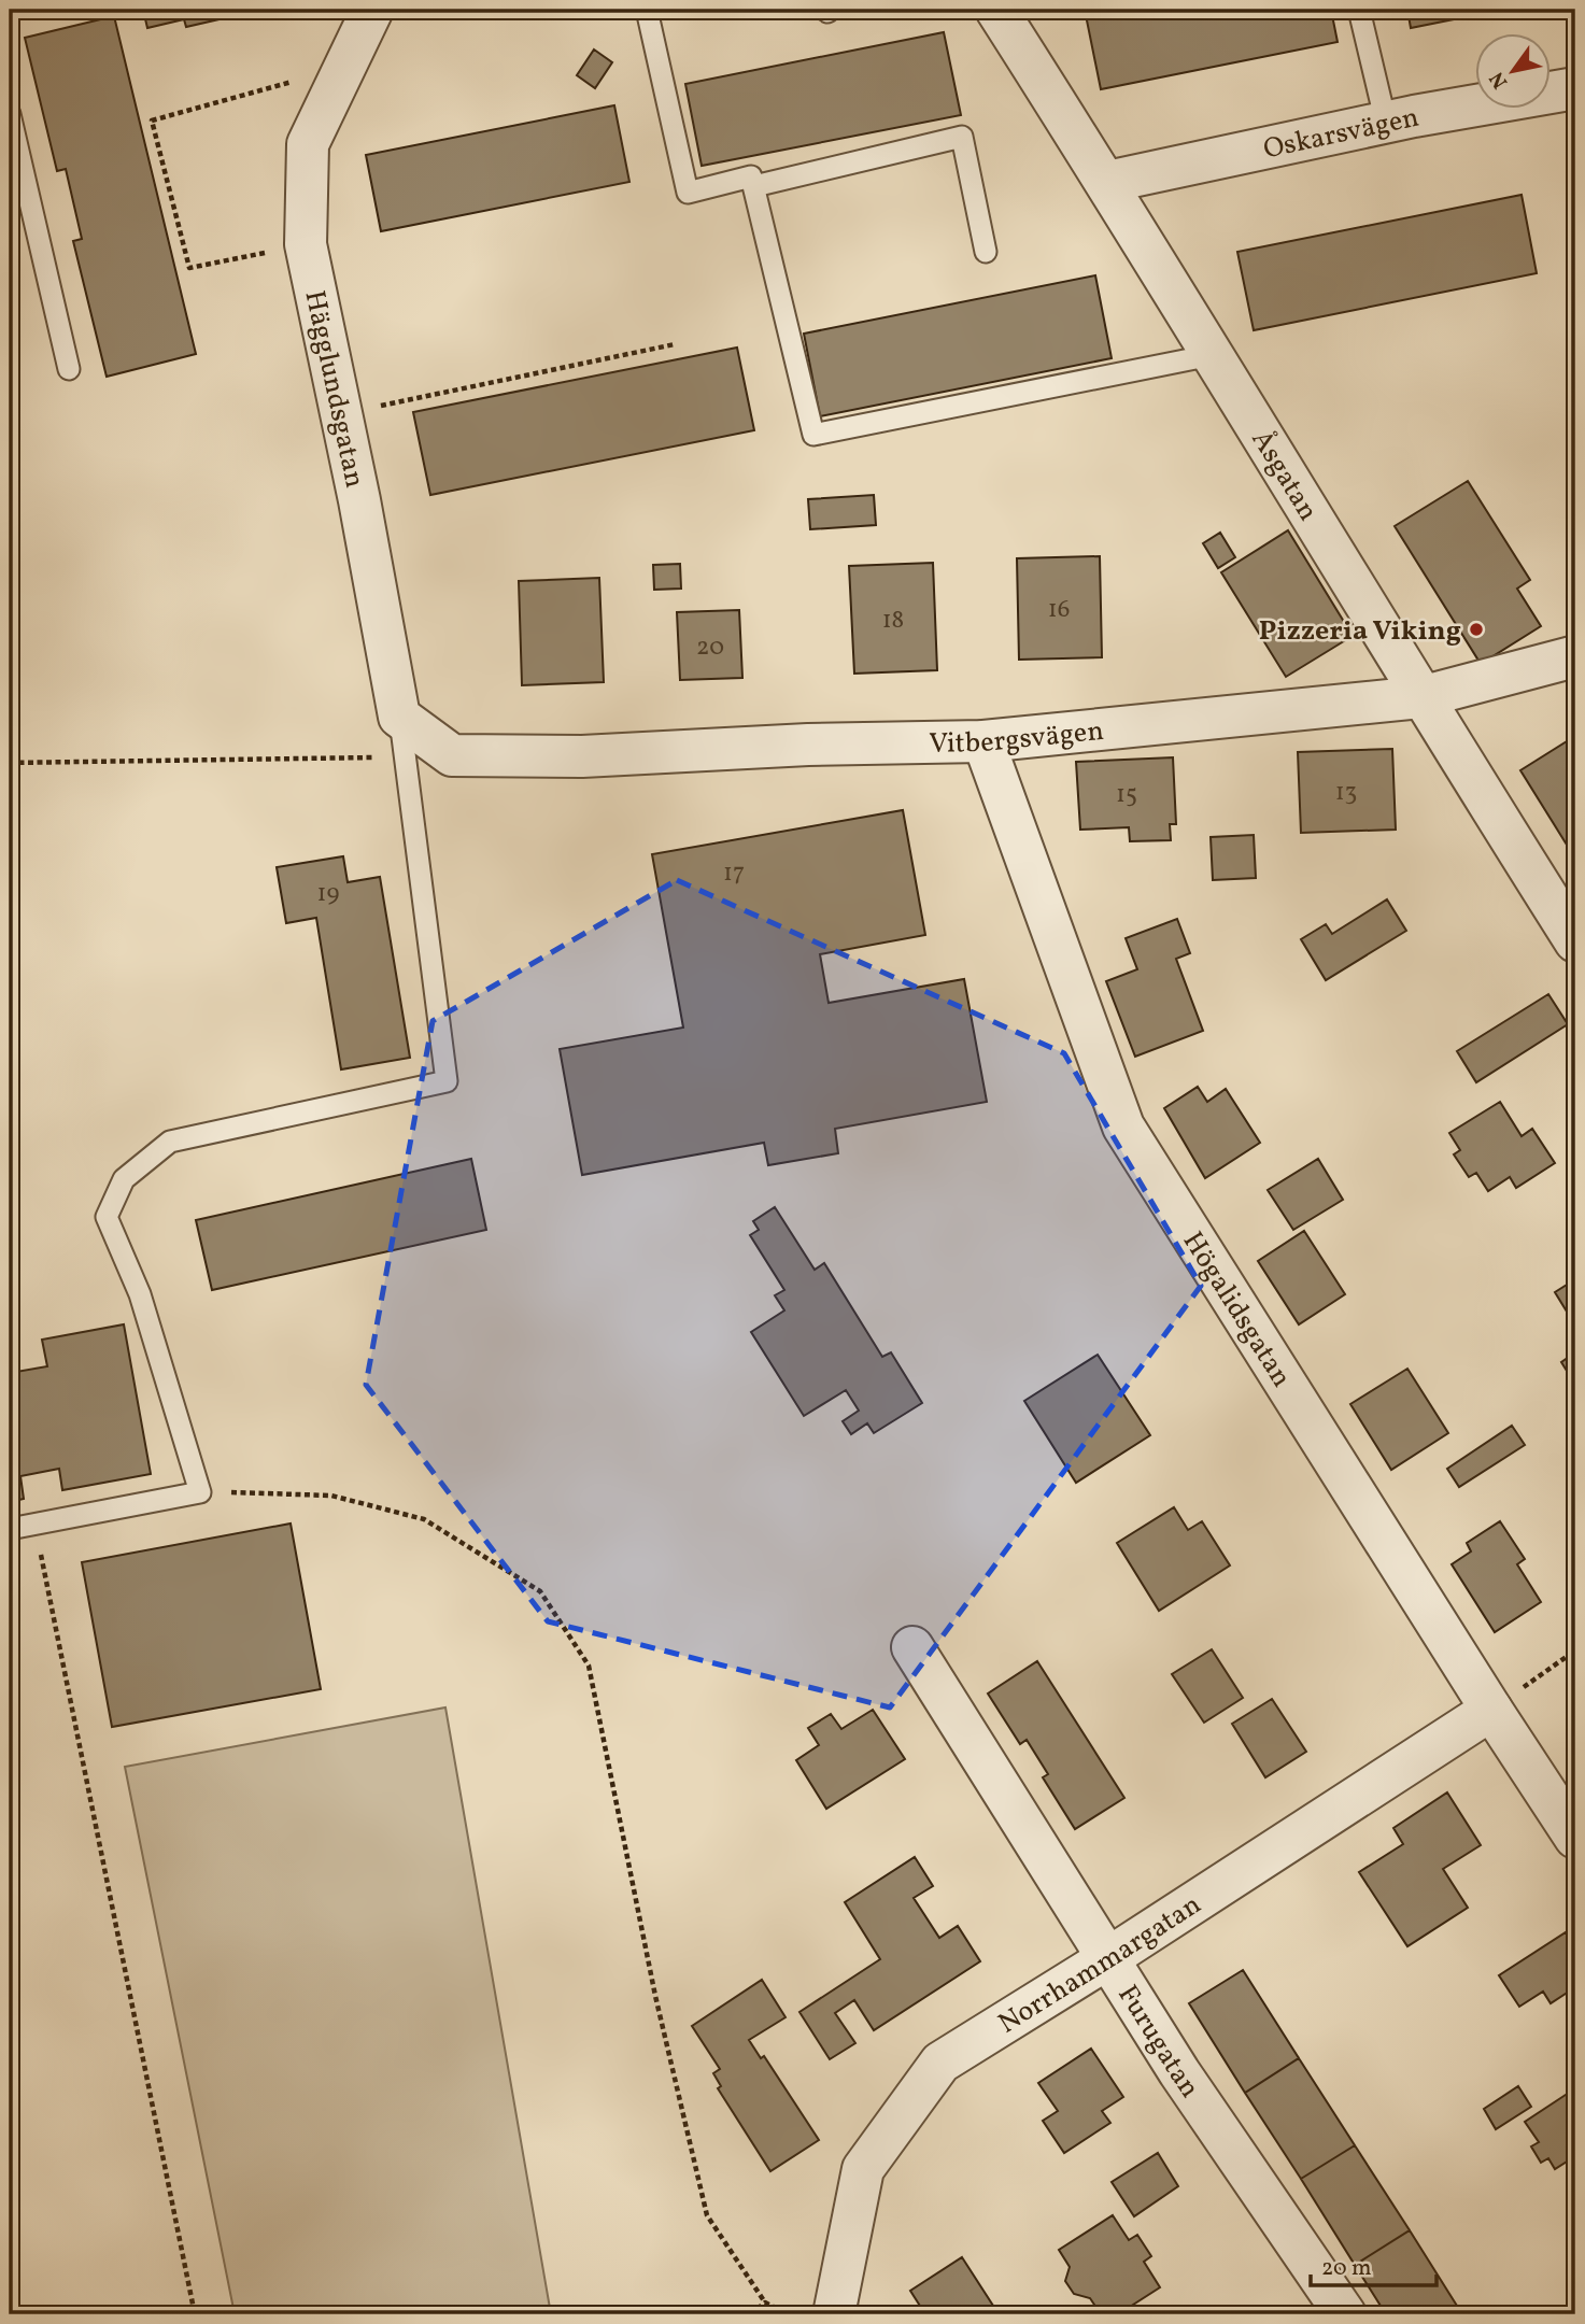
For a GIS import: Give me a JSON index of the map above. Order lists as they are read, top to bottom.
{
  "streets": {
    "street": [
      "Oskarsvägen",
      "Hägglundsgatan",
      "Åsgatan",
      "Vitbergsvägen",
      "Högalidsgatan",
      "Norrhammargatan",
      "Furugatan"
    ]
  },
  "crossings": [
    ["Oskarsvägen", "Åsgatan"],
    ["Hägglundsgatan", "Vitbergsvägen"],
    ["Åsgatan", "Vitbergsvägen"],
    ["Vitbergsvägen", "Högalidsgatan"],
    ["Högalidsgatan", "Norrhammargatan"],
    ["Norrhammargatan", "Furugatan"]
  ],
  "places": ["Pizzeria Viking"],
  "house_numbers": [
    "16",
    "18",
    "20",
    "13",
    "15",
    "17",
    "19"
  ],
  "scale_bar": "20 m",
  "north": "bottom left"
}
